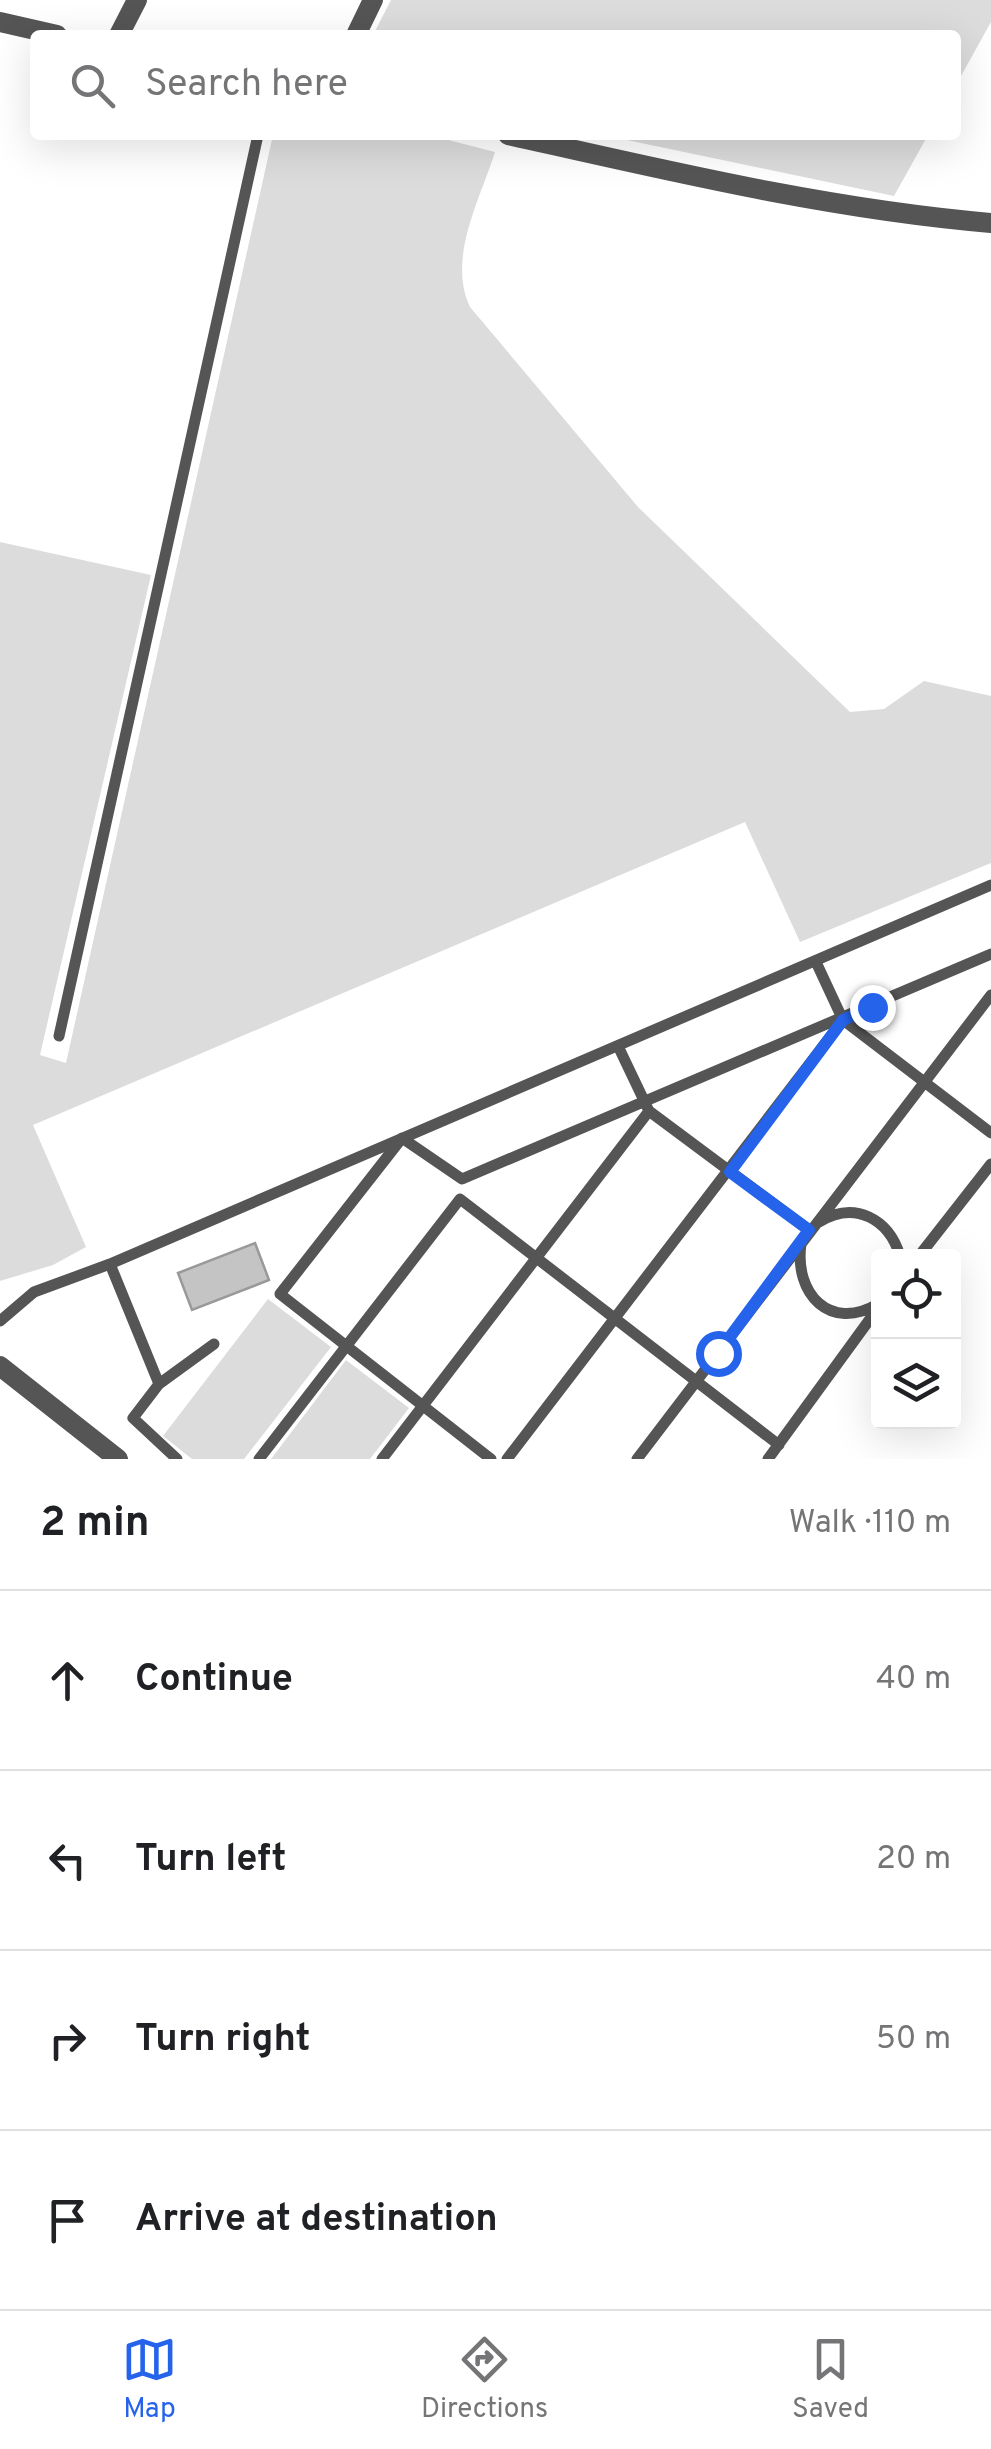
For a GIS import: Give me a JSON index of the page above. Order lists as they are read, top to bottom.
{
  "page": {
    "search": "Search here",
    "heading": ["2 min", "Walk · 110 m"],
    "list": [
      ["Continue", "40 m"],
      ["Turn left", "20 m"],
      ["Turn right", "50 m"],
      "Arrive at destination"
    ],
    "nav": ["Map", "Directions", "Saved"]
  }
}
